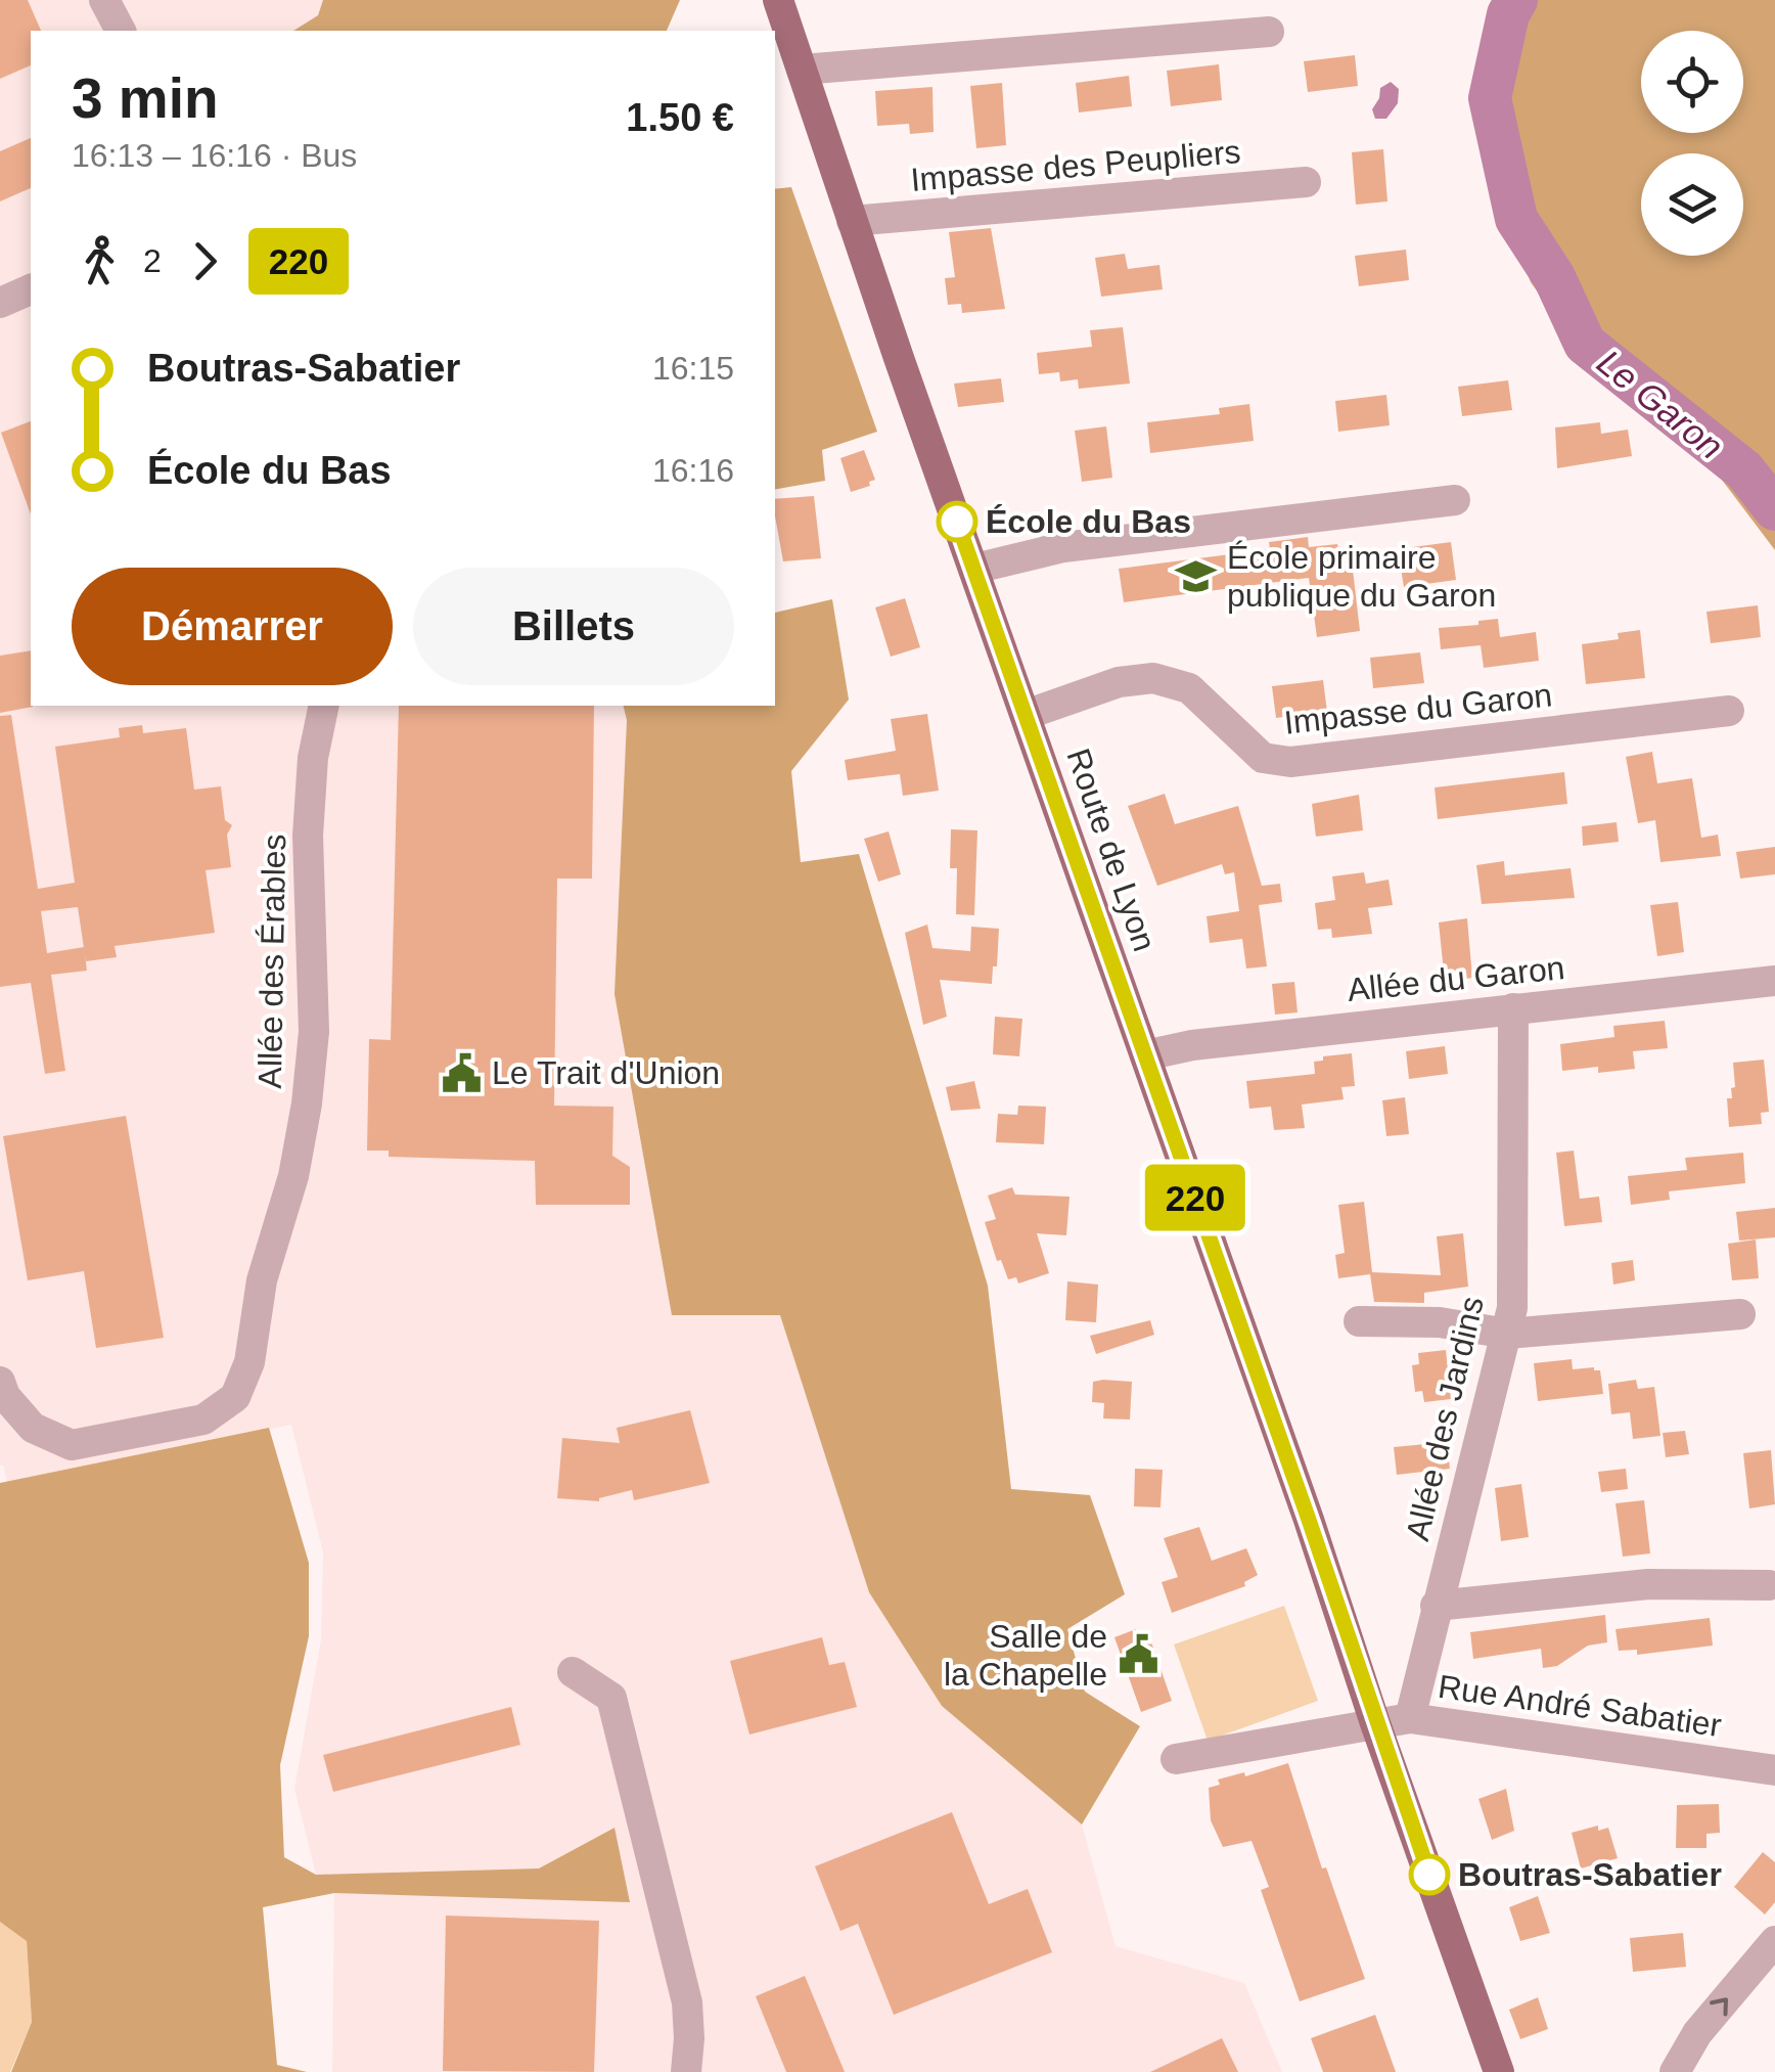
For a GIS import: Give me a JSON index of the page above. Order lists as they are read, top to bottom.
{
  "streets": {
    "main road": ["Route de Lyon"],
    "street": [
      "Impasse des Peupliers",
      "Impasse du Garon",
      "Allée des Érables",
      "Allée du Garon",
      "Allée des Jardins",
      "Rue André Sabatier"
    ]
  },
  "crossings": [
    ["Impasse des Peupliers", "Route de Lyon"],
    ["Impasse du Garon", "Route de Lyon"],
    ["Route de Lyon", "Allée du Garon"],
    ["Route de Lyon", "Rue André Sabatier"],
    ["Allée du Garon", "Allée des Jardins"],
    ["Allée des Jardins", "Rue André Sabatier"]
  ],
  "water": ["Le Garon"],
  "places": {
    "other": ["École du Bas", "Boutras-Sabatier"],
    "school or university": ["École primaire publique du Garon"],
    "public building": ["Le Trait d'Union", "Salle de la Chapelle"]
  },
  "lines": ["bus line 220"],
  "page": {
    "on_map": "220",
    "heading": ["3 min", "16:13 – 16:16 · Bus", "1.50 €"],
    "legs": ["2", "220"],
    "list": [
      {
        "name": "Boutras-Sabatier",
        "value": "16:15"
      },
      {
        "name": "École du Bas",
        "value": "16:16"
      }
    ],
    "buttons": ["Démarrer", "Billets"]
  }
}
